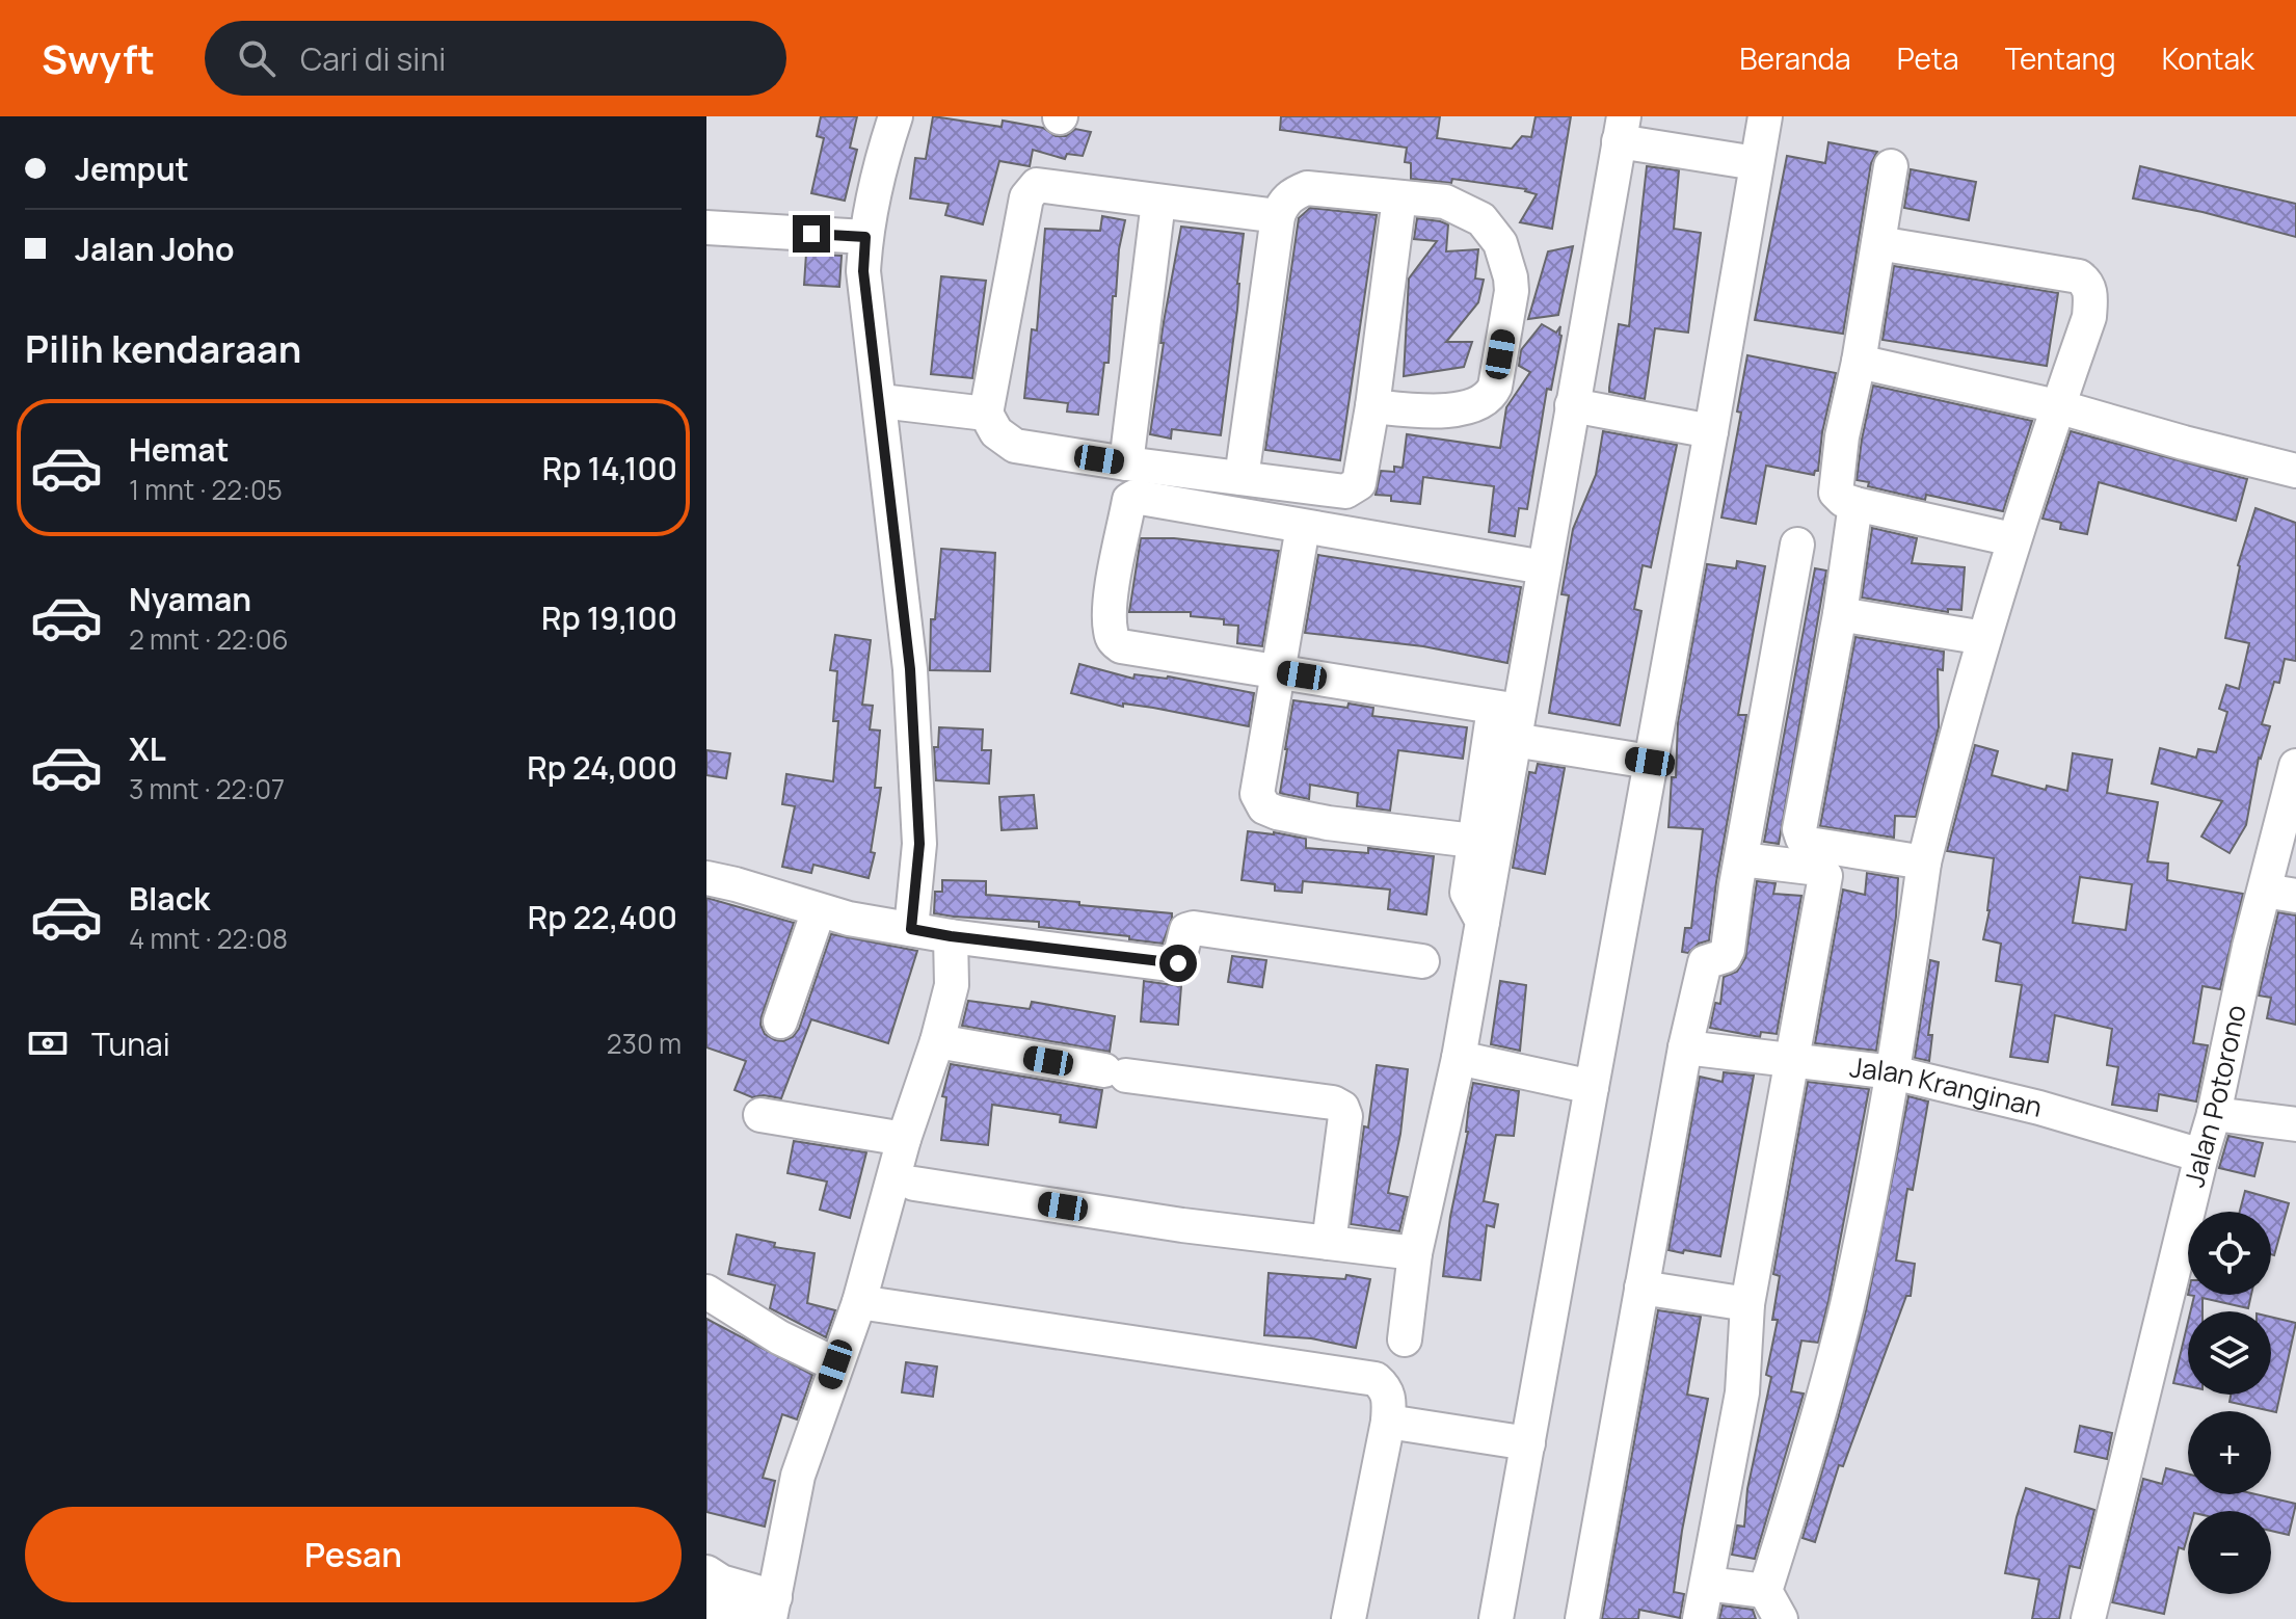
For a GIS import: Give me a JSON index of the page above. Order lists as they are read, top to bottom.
{
  "streets": {
    "street": ["Jalan Kranginan", "Jalan Potorono"]
  },
  "crossings": [
    ["Jalan Kranginan", "Jalan Potorono"]
  ],
  "page": {
    "header": "Swyft",
    "search": "Cari di sini",
    "nav": [
      "Beranda",
      "Peta",
      "Tentang",
      "Kontak"
    ],
    "banner": ["Jemput", "Jalan Joho"],
    "heading": "Pilih kendaraan",
    "list": [
      {
        "name": "Hemat",
        "note": "1 mnt · 22:05",
        "value": "Rp 14,100"
      },
      {
        "name": "Nyaman",
        "note": "2 mnt · 22:06",
        "value": "Rp 19,100"
      },
      {
        "name": "XL",
        "note": "3 mnt · 22:07",
        "value": "Rp 24,000"
      },
      {
        "name": "Black",
        "note": "4 mnt · 22:08",
        "value": "Rp 22,400"
      }
    ],
    "pay": ["Tunai", "230 m"],
    "map_buttons": ["+", "−"],
    "buttons": "Pesan"
  }
}
